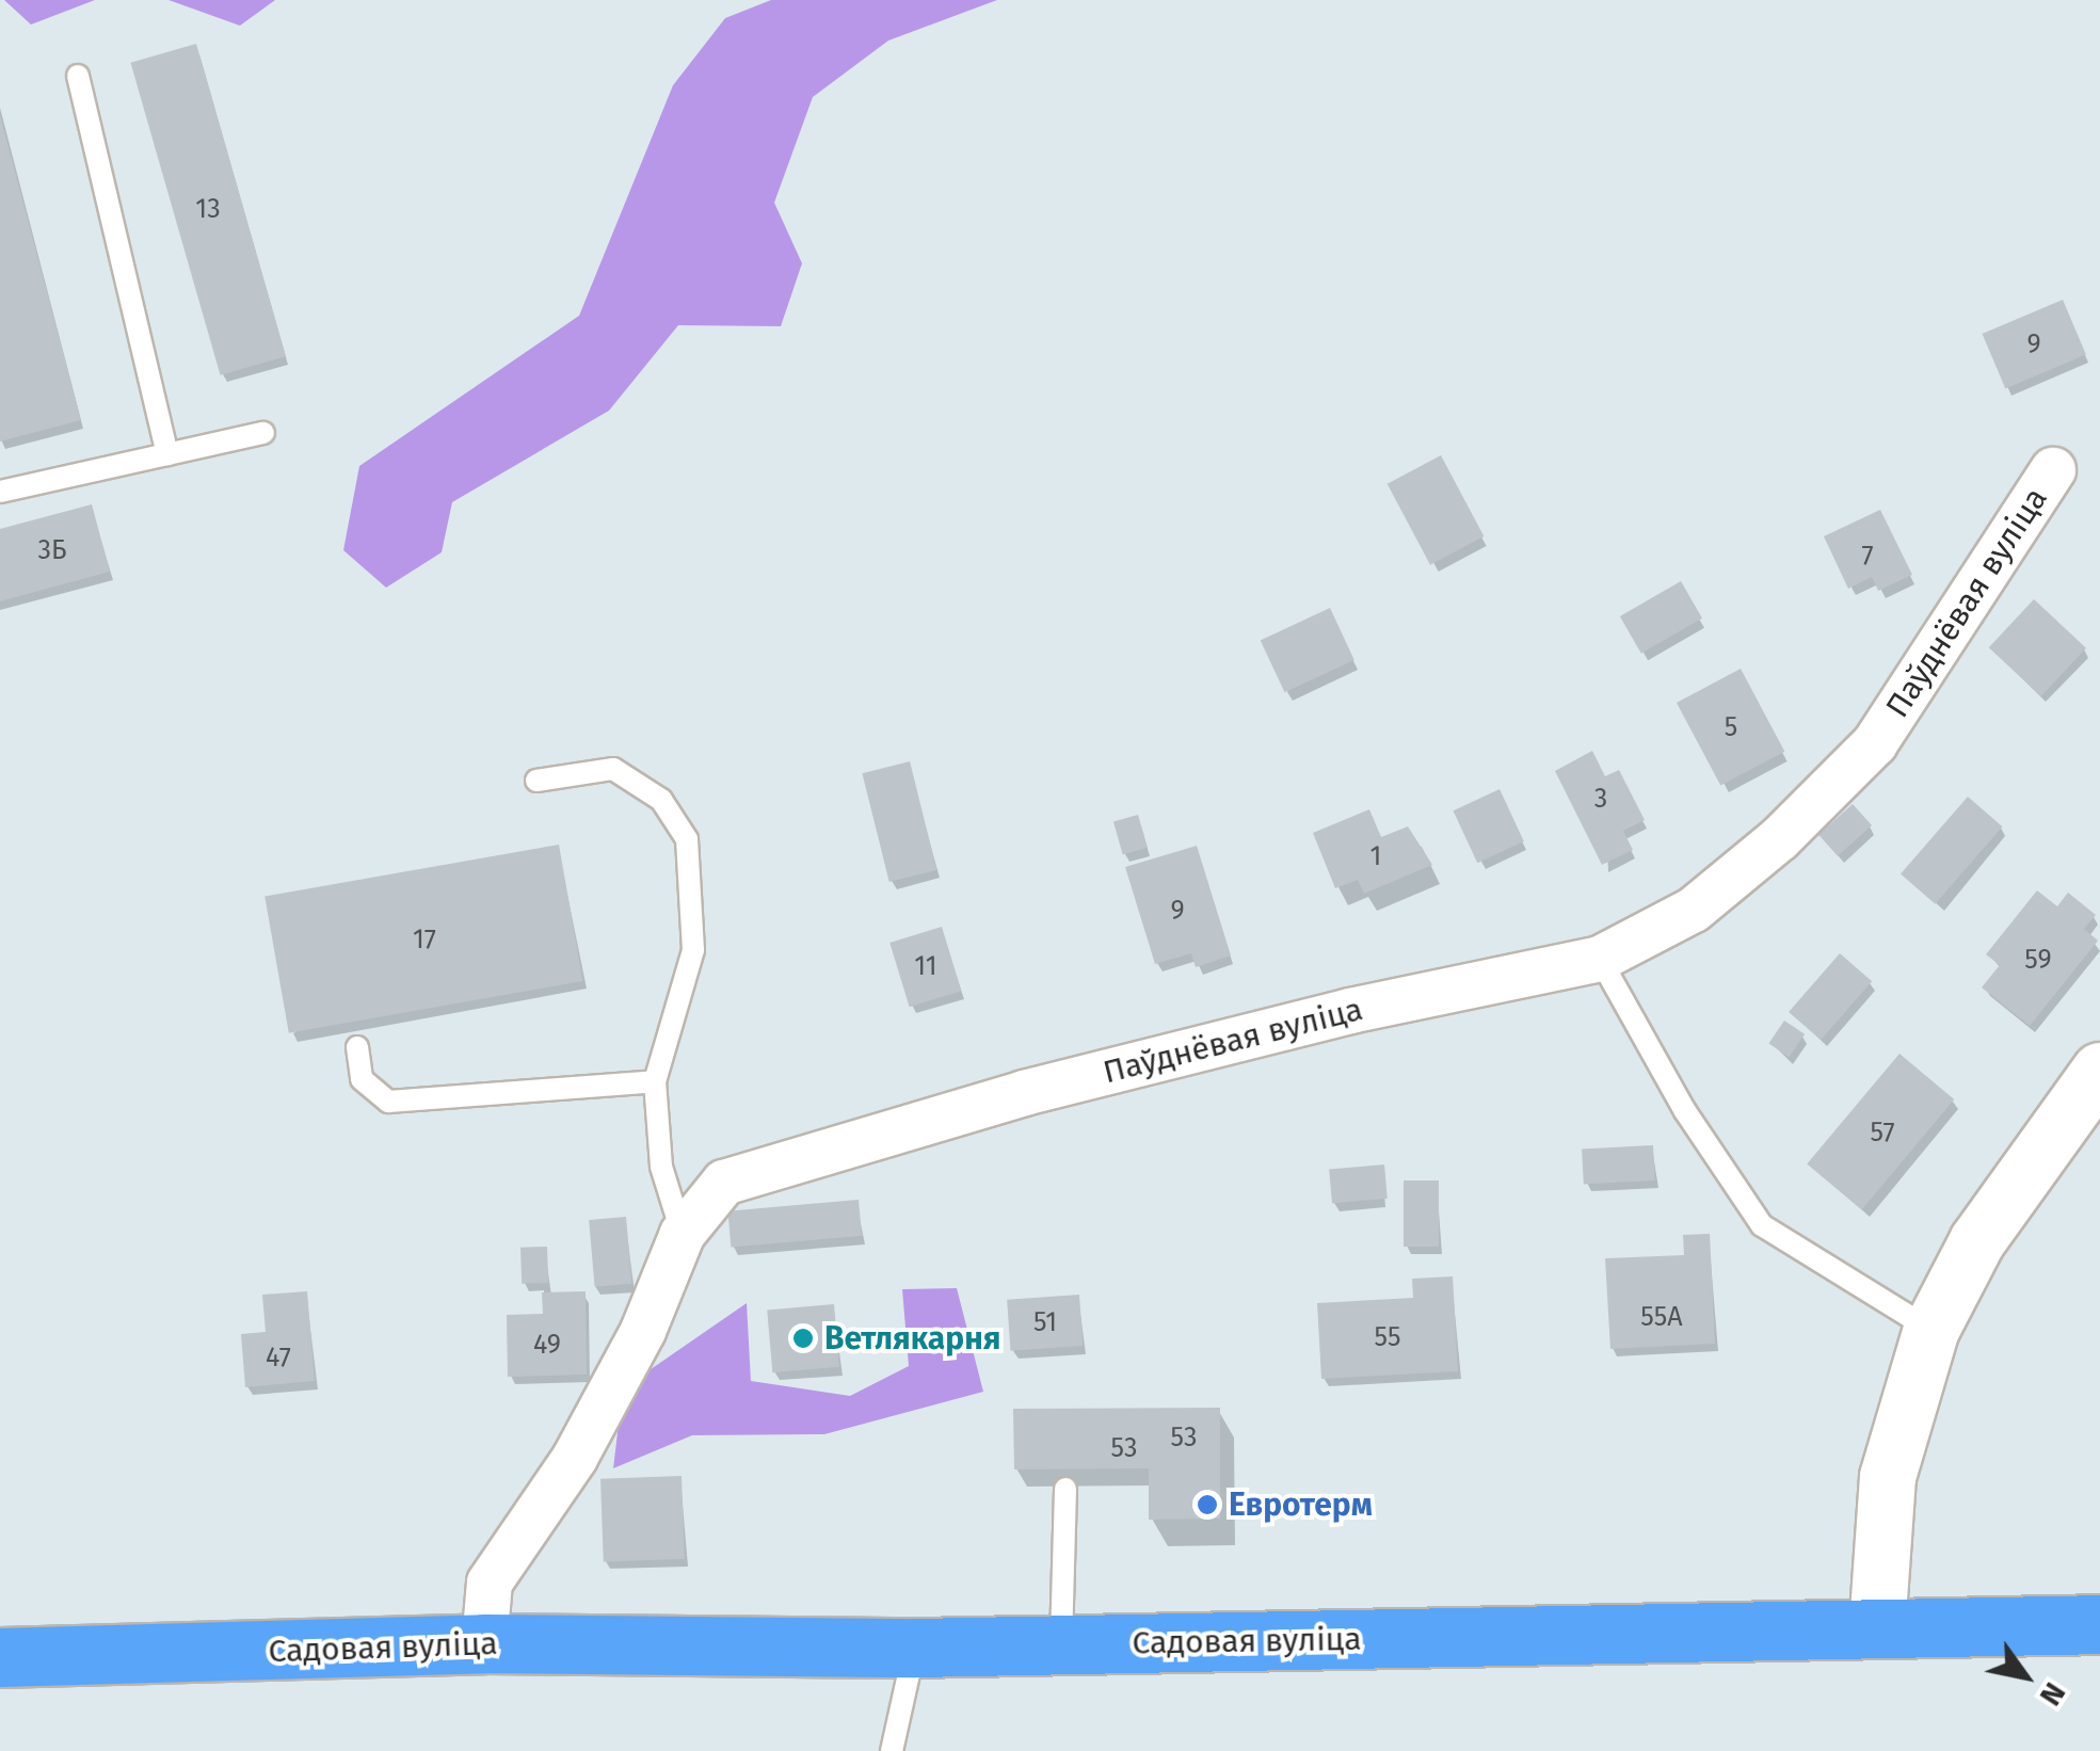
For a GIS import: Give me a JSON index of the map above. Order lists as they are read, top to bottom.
{
  "streets": {
    "main road": ["Садовая вуліца"],
    "street": ["Паўднёвая вуліца"]
  },
  "crossings": [
    ["Паўднёвая вуліца", "Садовая вуліца"]
  ],
  "places": ["Ветлякарня", "Евротерм"],
  "house_numbers": [
    "13",
    "9",
    "3Б",
    "7",
    "5",
    "3",
    "1",
    "9",
    "17",
    "59",
    "11",
    "57",
    "55А",
    "51",
    "55",
    "49",
    "47",
    "53",
    "53"
  ],
  "north": "bottom right"
}
